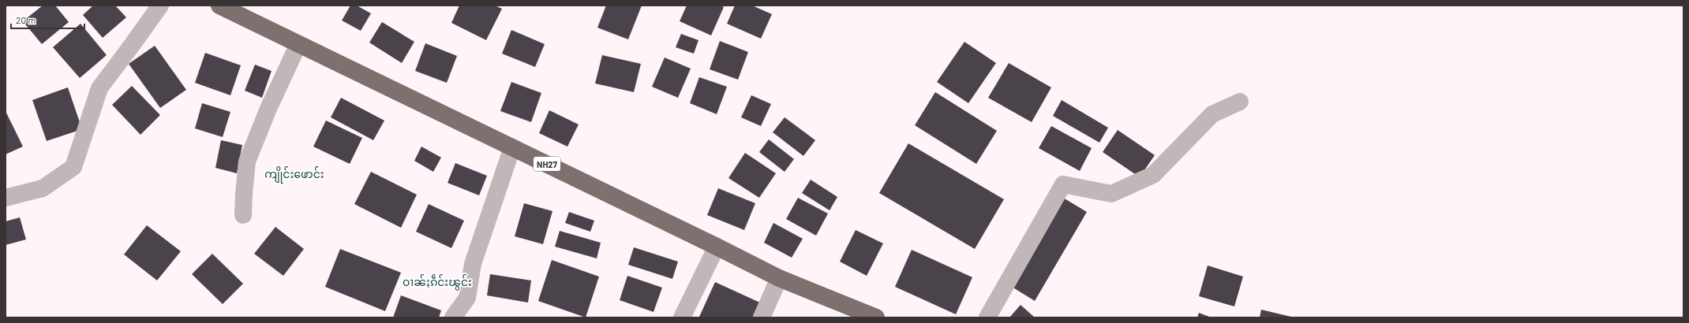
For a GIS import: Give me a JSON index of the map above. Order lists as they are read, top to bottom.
{
  "streets": {
    "highway": ["NH27"]
  },
  "districts": ["ကျိုင်းဖောင်း", "ဝၢၼ်ႈၵဵင်းၽွင်း"],
  "scale_bar": "20 m"
}
